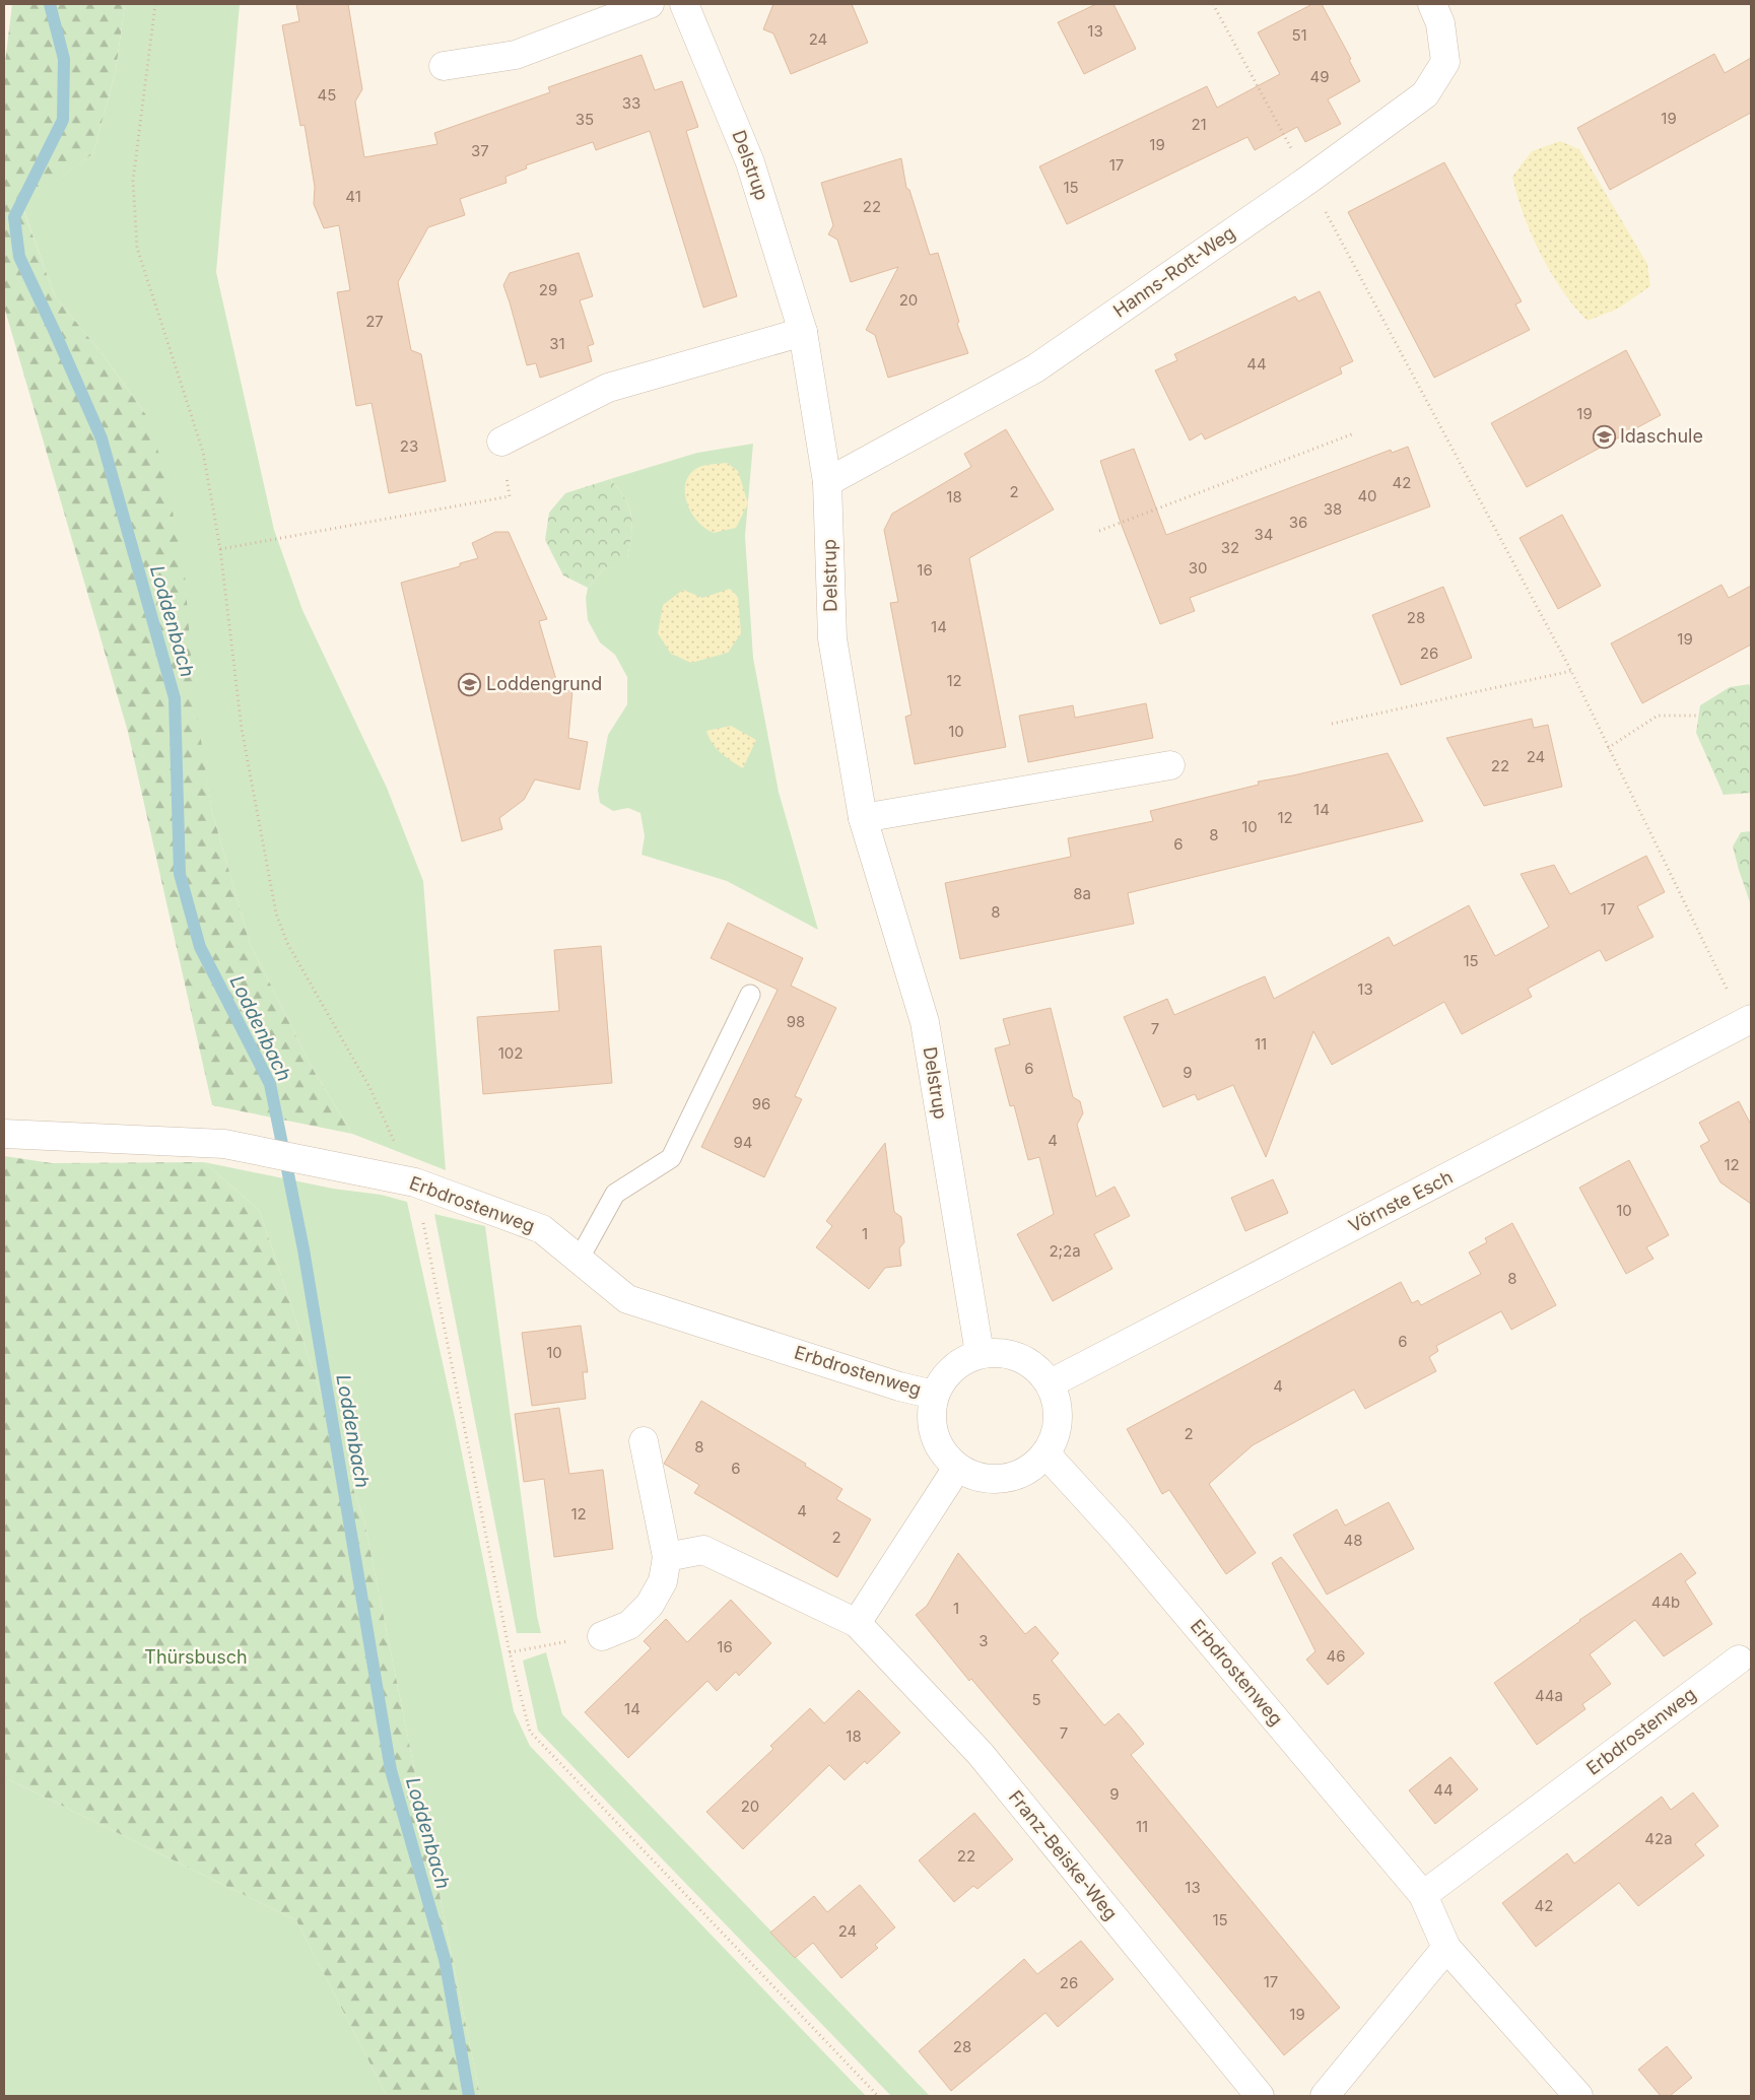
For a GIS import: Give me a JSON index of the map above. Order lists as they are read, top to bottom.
{
  "streets": {
    "street": [
      "Delstrup",
      "Hanns-Rott-Weg",
      "Vörnste Esch",
      "Erbdrostenweg",
      "Franz-Beiske-Weg"
    ]
  },
  "crossings": [
    ["Delstrup", "Hanns-Rott-Weg"],
    ["Delstrup", "Vörnste Esch"],
    ["Delstrup", "Erbdrostenweg"],
    ["Vörnste Esch", "Erbdrostenweg"]
  ],
  "water": ["Loddenbach"],
  "parks": ["Thürsbusch"],
  "places": {
    "school or university": ["Idaschule", "Loddengrund"]
  },
  "house_numbers": [
    "13",
    "51",
    "24",
    "49",
    "45",
    "33",
    "19",
    "35",
    "21",
    "19",
    "37",
    "17",
    "15",
    "41",
    "22",
    "29",
    "20",
    "27",
    "31",
    "44",
    "19",
    "23",
    "42",
    "2",
    "40",
    "18",
    "38",
    "36",
    "34",
    "32",
    "30",
    "16",
    "28",
    "14",
    "19",
    "26",
    "12",
    "10",
    "24",
    "22",
    "14",
    "12",
    "10",
    "8",
    "6",
    "8a",
    "17",
    "8",
    "15",
    "13",
    "98",
    "7",
    "11",
    "102",
    "6",
    "9",
    "96",
    "4",
    "94",
    "12",
    "10",
    "1",
    "2;2a",
    "8",
    "6",
    "10",
    "4",
    "2",
    "8",
    "6",
    "4",
    "12",
    "2",
    "48",
    "44b",
    "1",
    "3",
    "16",
    "46",
    "44a",
    "5",
    "14",
    "7",
    "18",
    "44",
    "9",
    "20",
    "11",
    "42a",
    "22",
    "13",
    "42",
    "15",
    "24",
    "17",
    "26",
    "19",
    "28"
  ]
}
